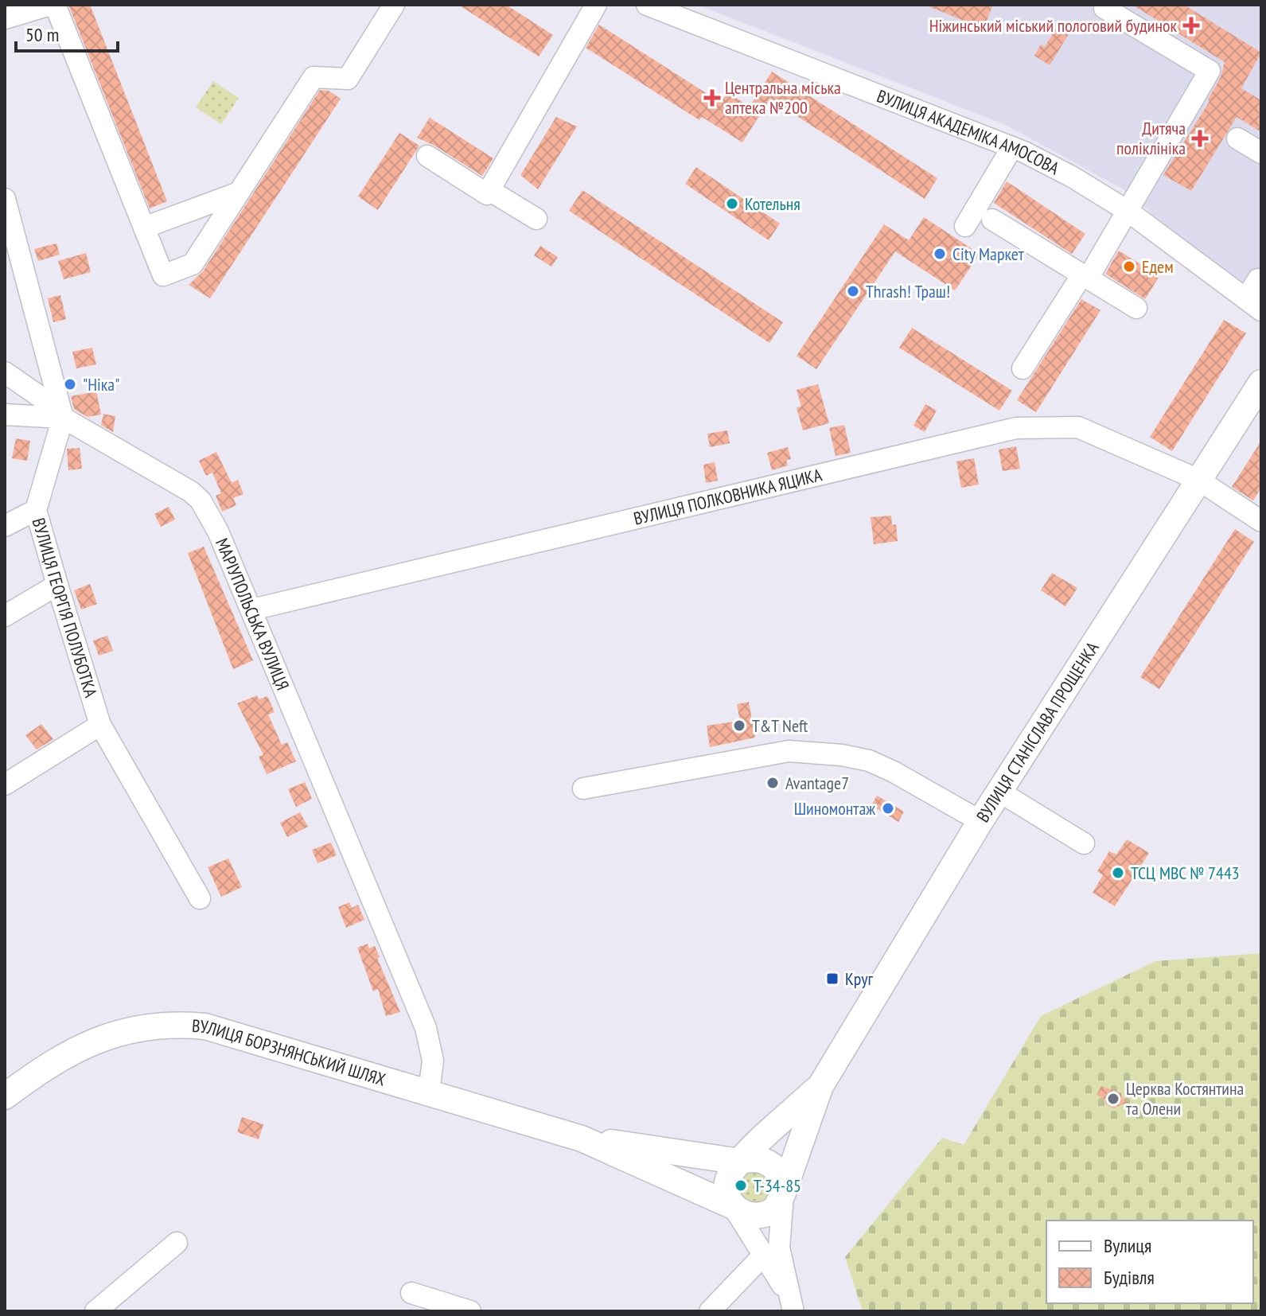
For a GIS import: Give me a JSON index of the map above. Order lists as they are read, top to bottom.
{
  "streets": {
    "main road": ["ВУЛИЦЯ СТАНІСЛАВА ПРОЩЕНКА", "ВУЛИЦЯ БОРЗНЯНСЬКИЙ ШЛЯХ"],
    "street": [
      "ВУЛИЦЯ АКАДЕМІКА АМОСОВА",
      "ВУЛИЦЯ ПОЛКОВНИКА ЯЦИКА",
      "ВУЛИЦЯ ГЕОРГІЯ ПОЛУБОТКА",
      "МАРІУПОЛЬСЬКА ВУЛИЦЯ"
    ]
  },
  "crossings": [
    ["ВУЛИЦЯ ПОЛКОВНИКА ЯЦИКА", "МАРІУПОЛЬСЬКА ВУЛИЦЯ"],
    ["ВУЛИЦЯ ПОЛКОВНИКА ЯЦИКА", "ВУЛИЦЯ СТАНІСЛАВА ПРОЩЕНКА"],
    ["ВУЛИЦЯ ГЕОРГІЯ ПОЛУБОТКА", "МАРІУПОЛЬСЬКА ВУЛИЦЯ"],
    ["МАРІУПОЛЬСЬКА ВУЛИЦЯ", "ВУЛИЦЯ БОРЗНЯНСЬКИЙ ШЛЯХ"],
    ["ВУЛИЦЯ СТАНІСЛАВА ПРОЩЕНКА", "ВУЛИЦЯ БОРЗНЯНСЬКИЙ ШЛЯХ"]
  ],
  "places": {
    "health": ["Ніжинський міський пологовий будинок", "Центральна міська аптека №200", "Дитяча поліклініка"],
    "other": [
      "Котельня",
      "City Маркет",
      "Едем",
      "Thrash! Траш!",
      "\"Ніка\"",
      "T&T Neft",
      "Avantage7",
      "Шиномонтаж",
      "ТСЦ МВС № 7443",
      "Церква Костянтина та Олени",
      "Т-34-85"
    ],
    "transit": ["Круг"]
  },
  "legend": ["Вулиця", "Будівля"],
  "scale_bar": "50 m"
}
